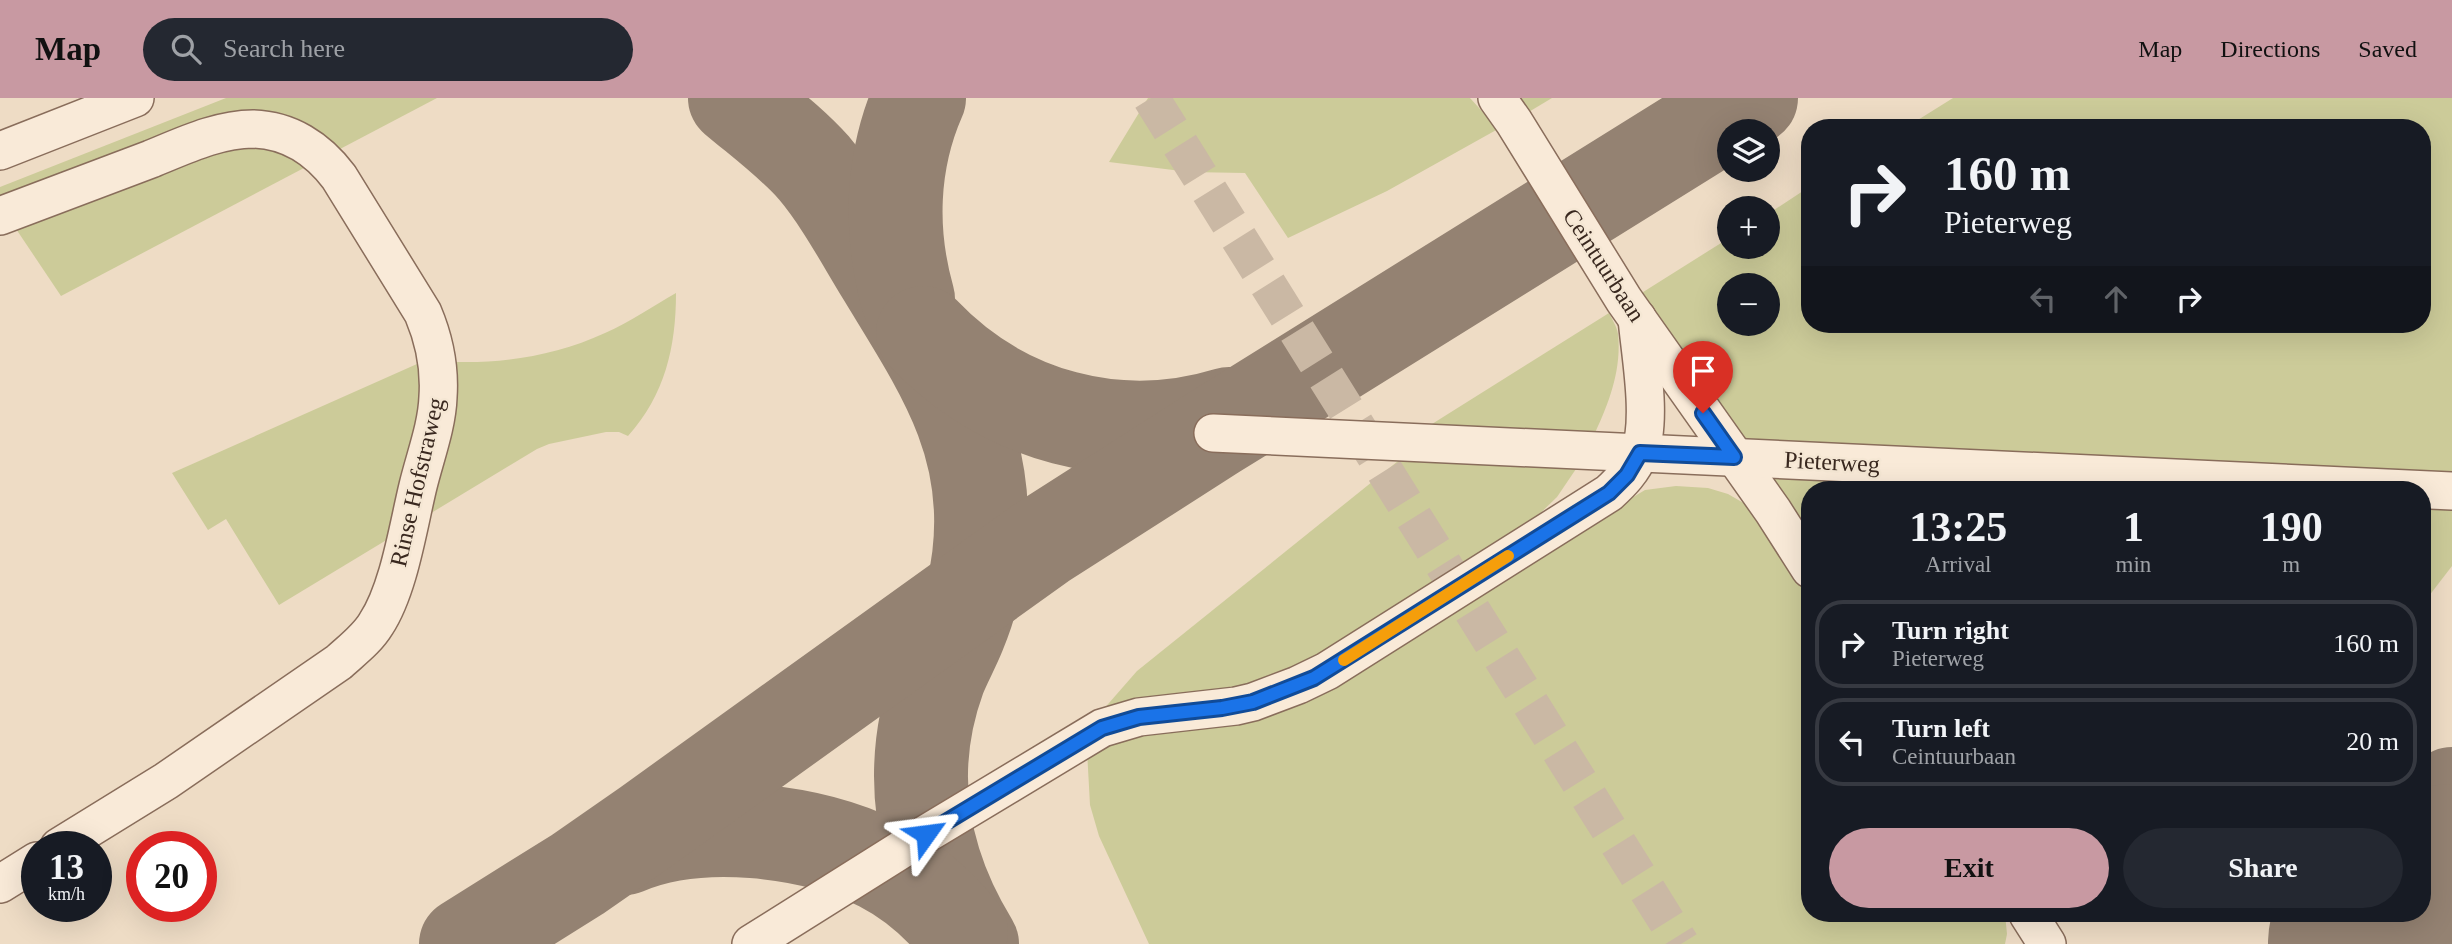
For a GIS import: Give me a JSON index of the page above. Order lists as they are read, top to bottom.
{
  "streets": {
    "lane": ["Ceintuurbaan", "Pieterweg", "Rinse Hofstraweg"]
  },
  "crossings": [
    ["Ceintuurbaan", "Pieterweg"]
  ],
  "page": {
    "header": "Map",
    "search": "Search here",
    "nav": ["Map", "Directions", "Saved"],
    "map_buttons": ["+", "−"],
    "turn": ["160 m", "Pieterweg"],
    "eta": [
      "13:25",
      "Arrival",
      "1",
      "min",
      "190",
      "m"
    ],
    "list": [
      {
        "name": "Turn right",
        "note": "Pieterweg",
        "value": "160 m"
      },
      {
        "name": "Turn left",
        "note": "Ceintuurbaan",
        "value": "20 m"
      }
    ],
    "buttons": ["Exit", "Share"],
    "speed": "13 km/h",
    "limit": "20"
  }
}
